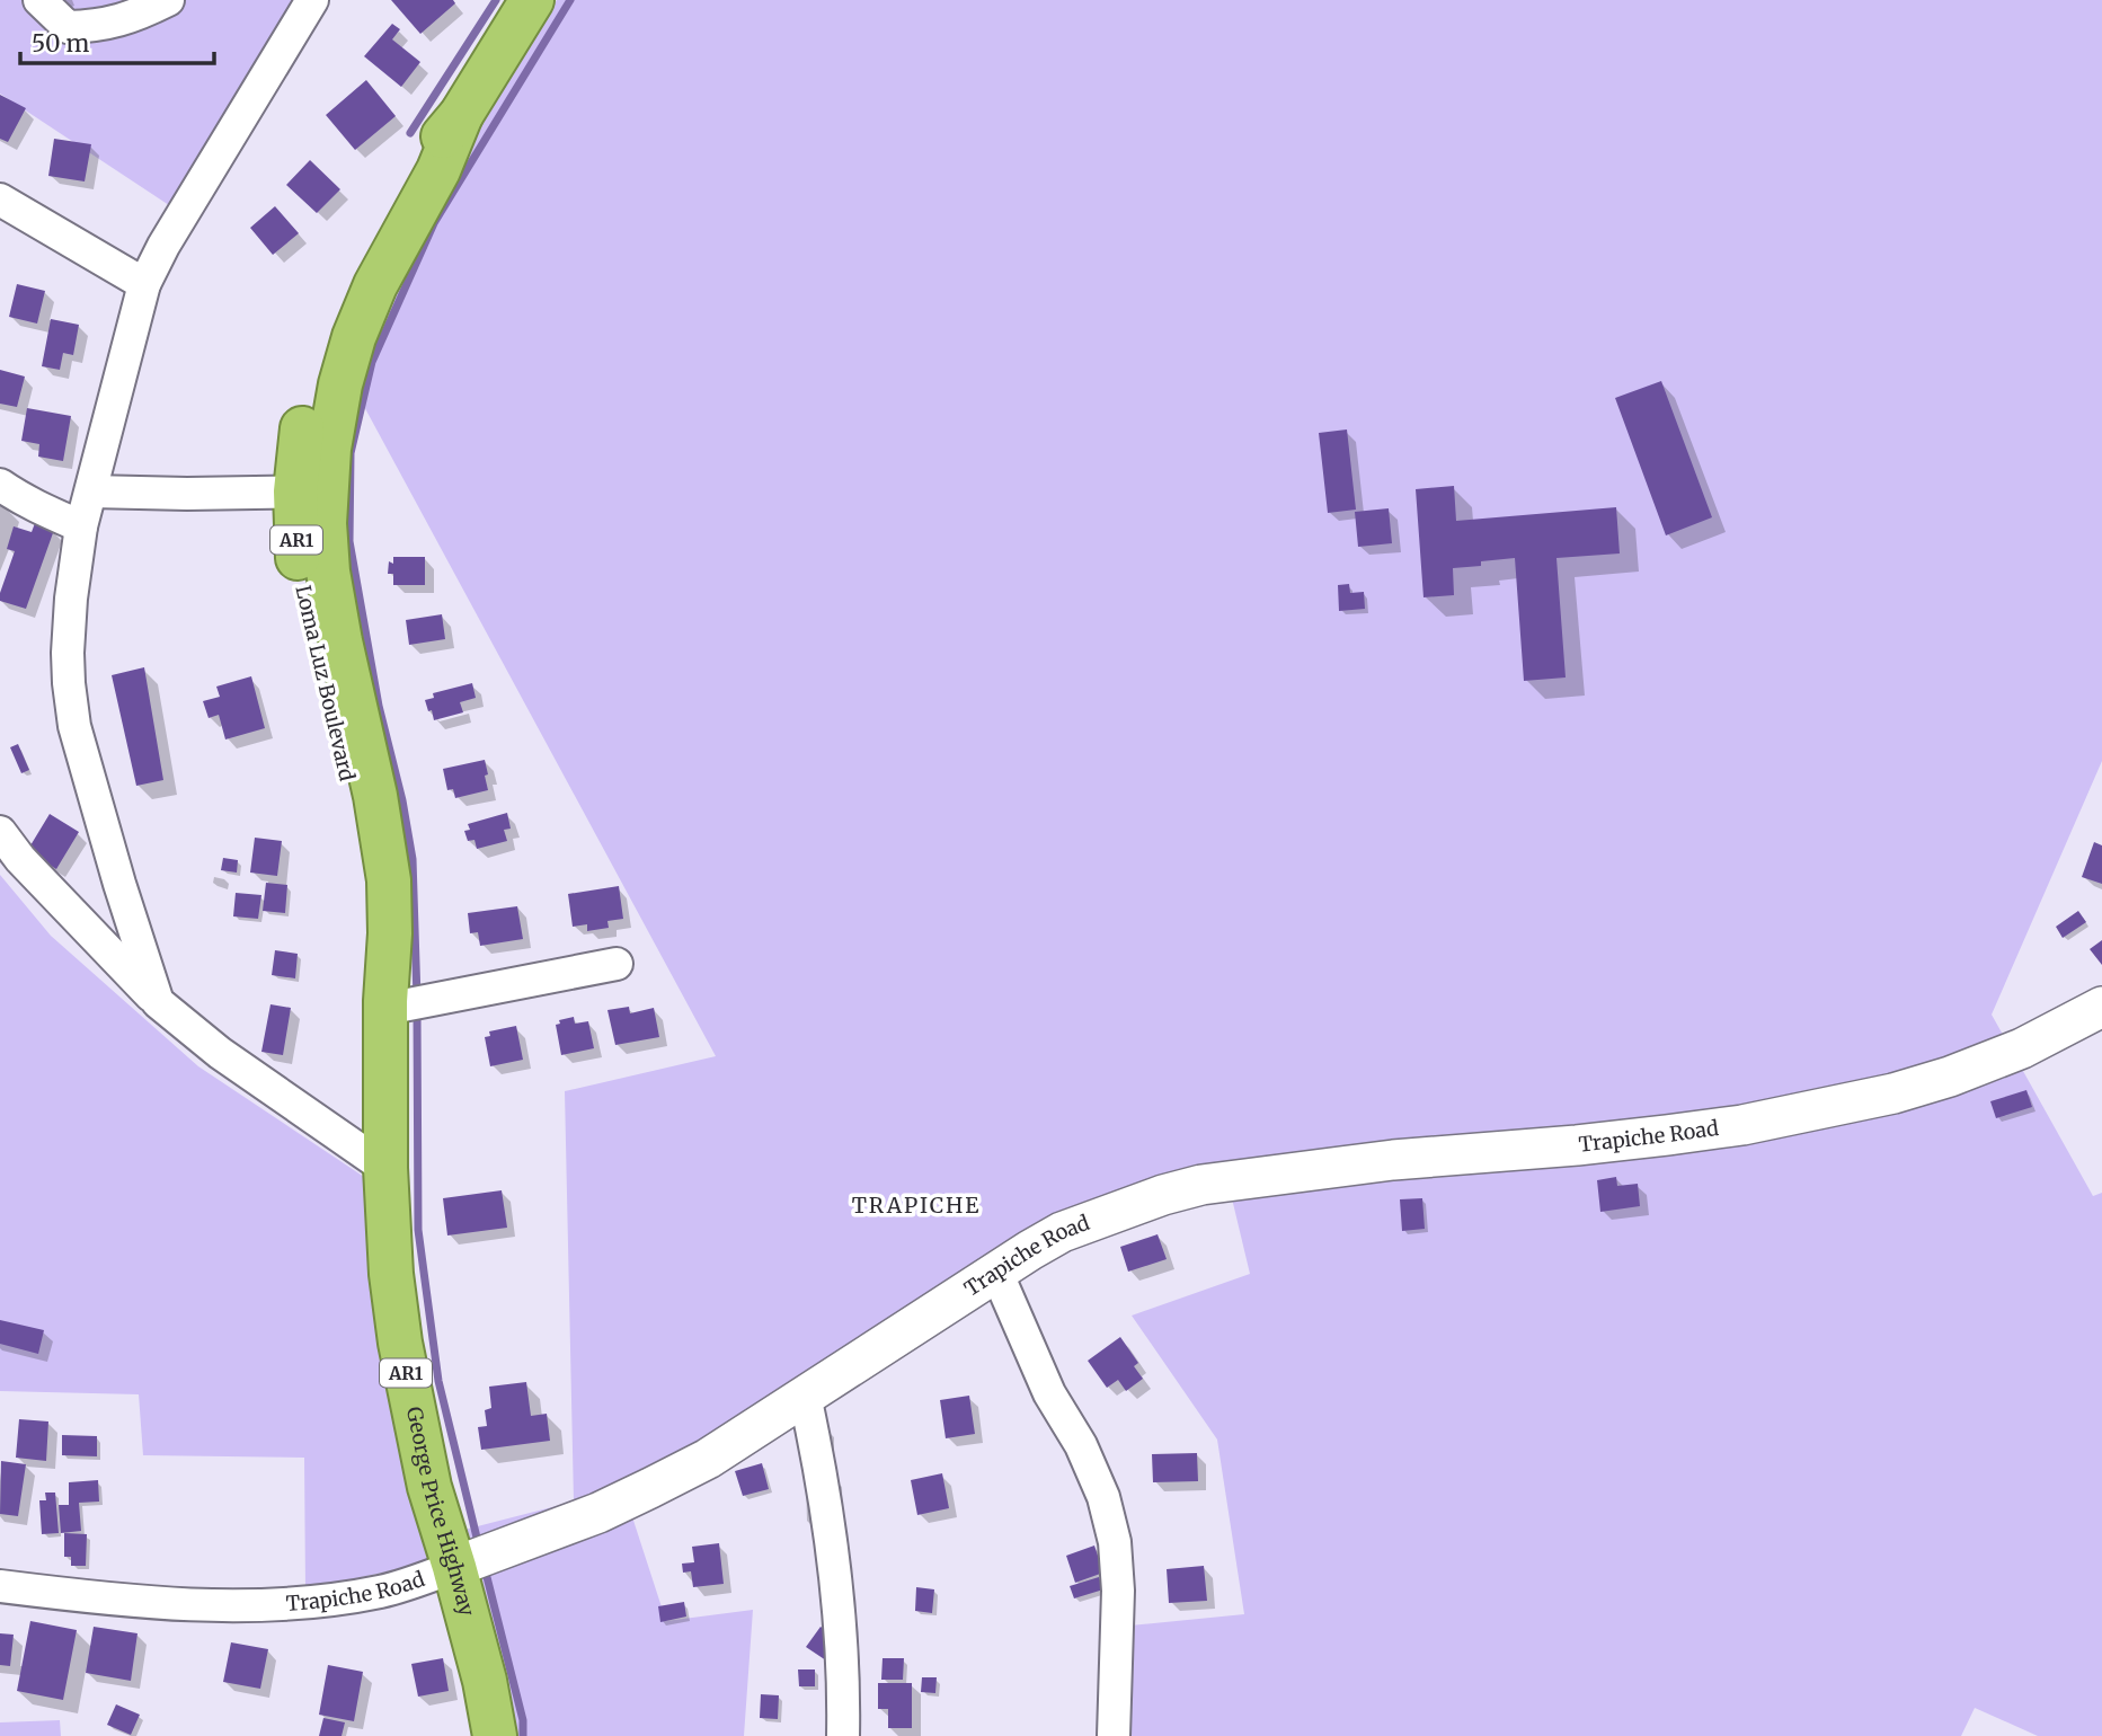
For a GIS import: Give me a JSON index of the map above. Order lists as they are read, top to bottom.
{
  "streets": {
    "highway": ["AR1", "Loma Luz Boulevard", "George Price Highway"],
    "street": ["Trapiche Road"]
  },
  "crossings": [
    ["Loma Luz Boulevard", "George Price Highway"],
    ["Trapiche Road", "George Price Highway"]
  ],
  "districts": ["TRAPICHE"],
  "scale_bar": "50 m"
}
